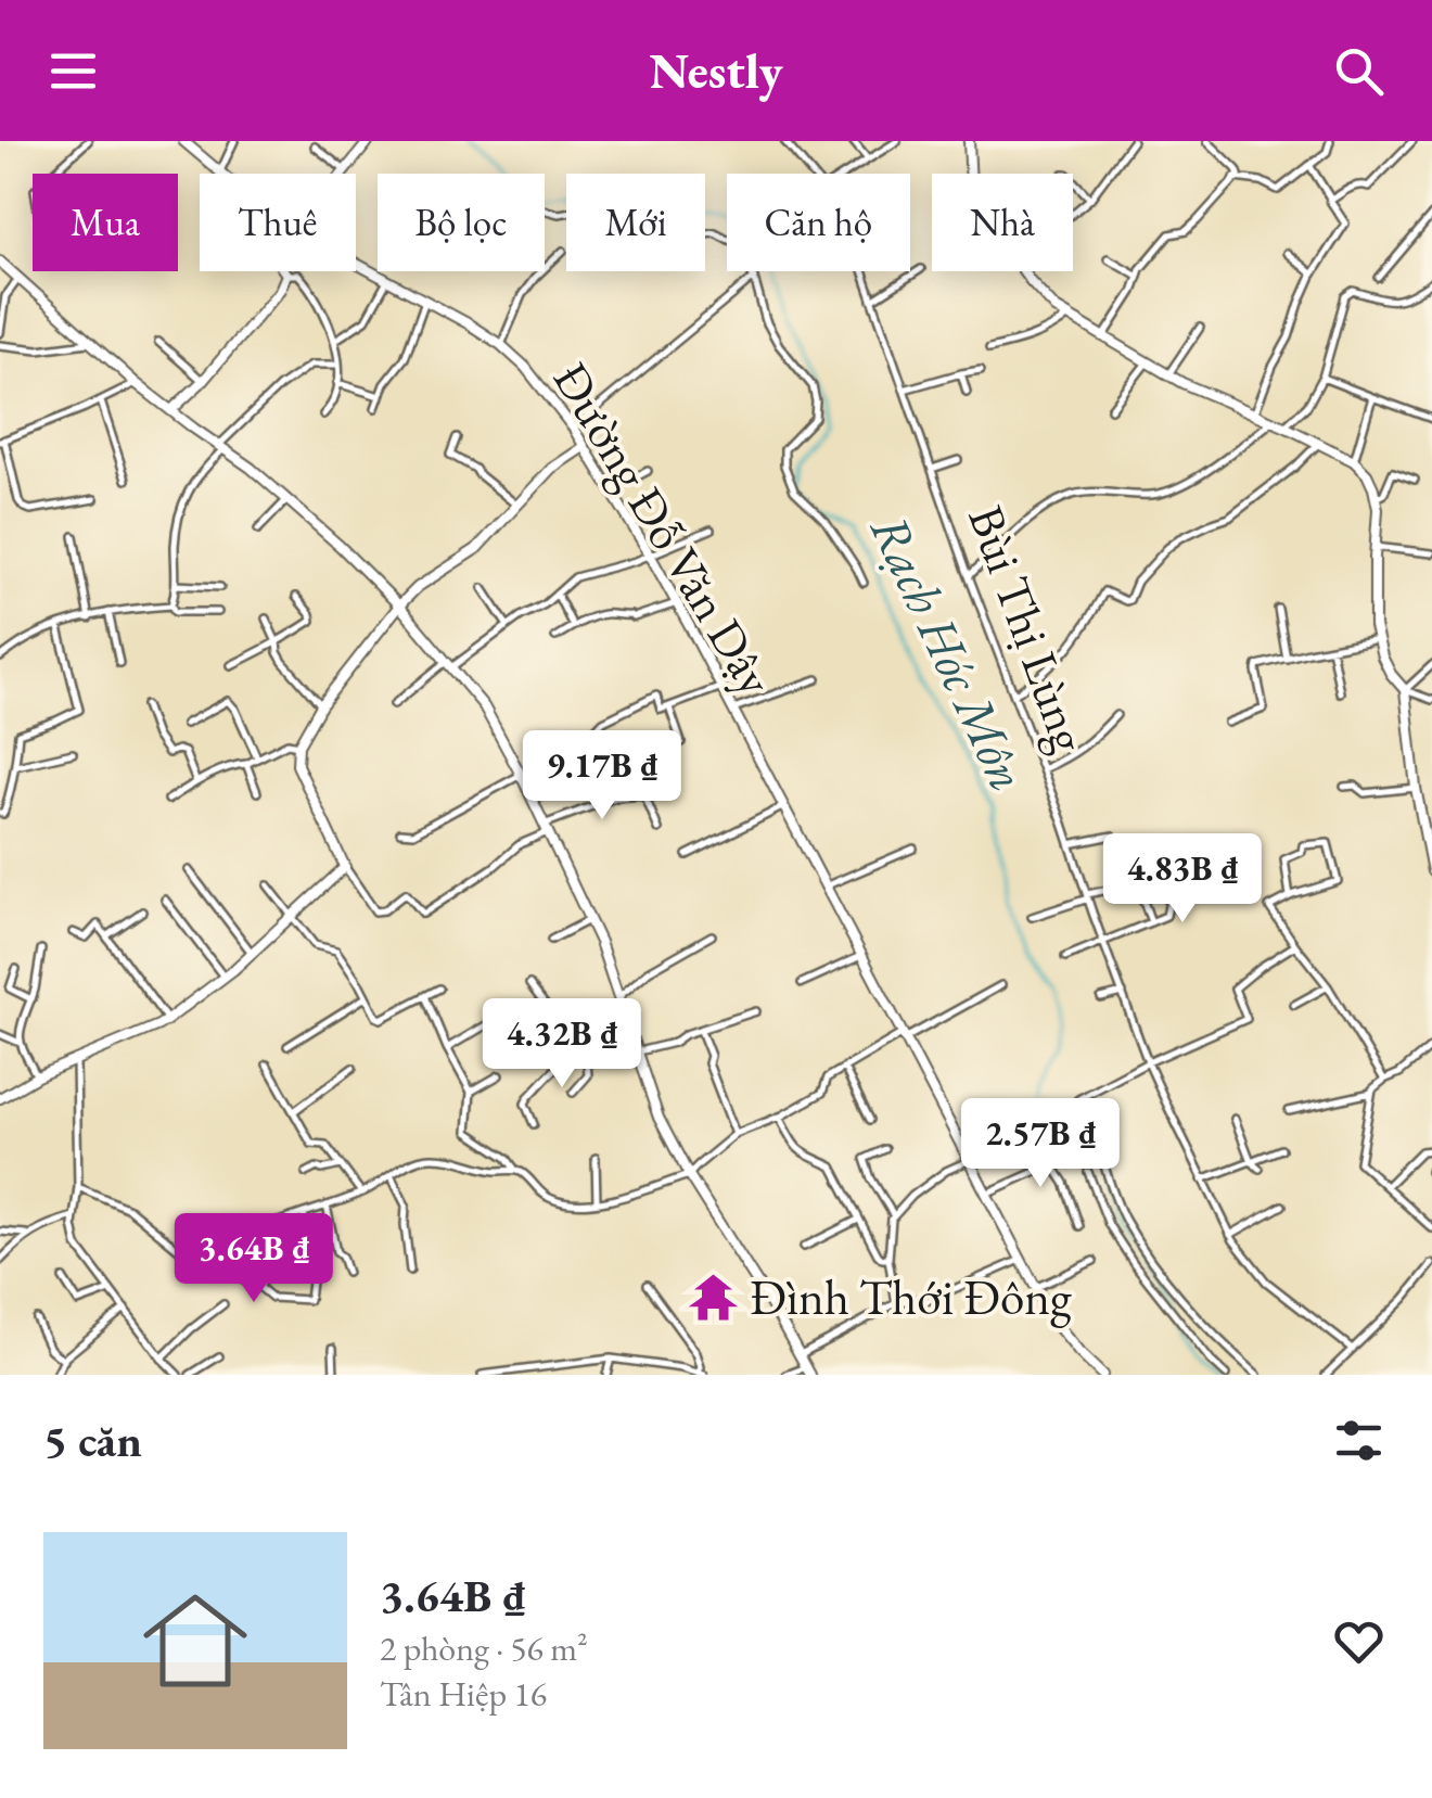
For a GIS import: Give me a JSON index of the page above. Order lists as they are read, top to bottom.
{
  "streets": {
    "street": ["Đường Đỗ Văn Dậy", "Bùi Thị Lùng"]
  },
  "water": ["Rạch Hóc Môn"],
  "places": {
    "temple": ["Đình Thới Đông"]
  },
  "page": {
    "header": "Nestly",
    "chip": [
      "Mua",
      "Thuê",
      "Bộ lọc",
      "Mới",
      "Căn hộ",
      "Nhà"
    ],
    "price": [
      "9.17B ₫",
      "4.83B ₫",
      "4.32B ₫",
      "2.57B ₫",
      "3.64B ₫"
    ],
    "heading": "5 căn",
    "list": [
      {
        "name": "3.64B ₫",
        "note": "2 phòng · 56 m² · Tân Hiệp 16"
      }
    ]
  }
}
